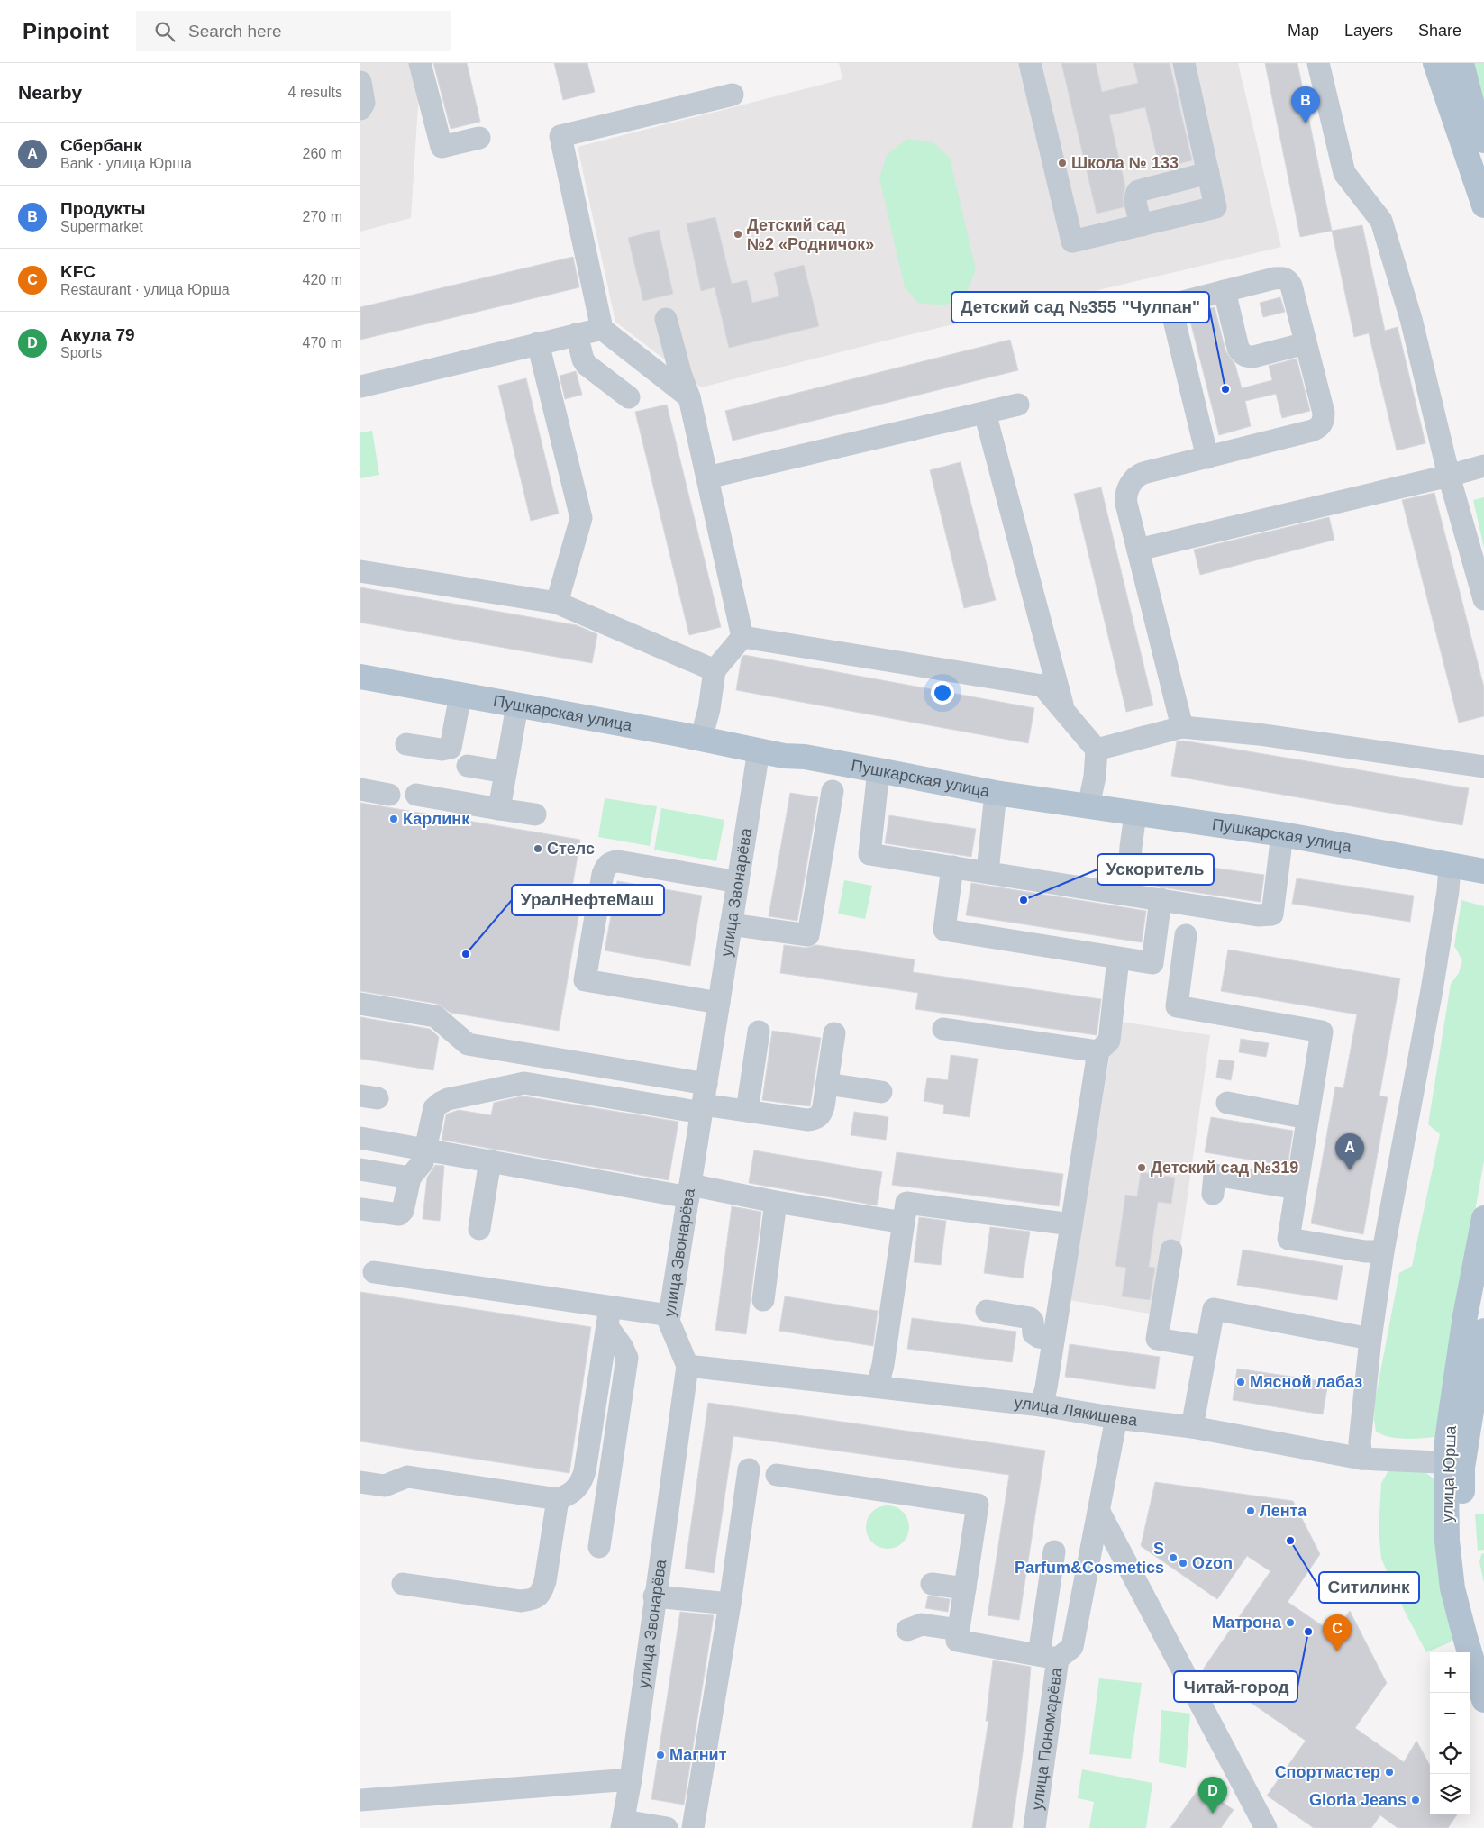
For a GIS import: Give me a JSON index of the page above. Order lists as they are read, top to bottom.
{
  "streets": {
    "main road": ["Пушкарская улица", "улица Юрша"],
    "street": ["улица Звонарёва", "улица Лякишева", "улица Пономарёва"]
  },
  "crossings": [
    ["Пушкарская улица", "улица Звонарёва"],
    ["улица Звонарёва", "улица Лякишева"],
    ["улица Лякишева", "улица Юрша"],
    ["улица Лякишева", "улица Пономарёва"]
  ],
  "places": [
    "Школа № 133",
    "Детский сад №2 «Родничок»",
    "Детский сад №355 \"Чулпан\"",
    "Карлинк",
    "Стелс",
    "Ускоритель",
    "УралНефтеМаш",
    "Детский сад №319",
    "Мясной лабаз",
    "Лента",
    "Ситилинк",
    "S Parfum&Cosmetics",
    "Ozon",
    "Матрона",
    "Читай-город",
    "Магнит",
    "Спортмастер",
    "Gloria Jeans"
  ],
  "page": {
    "header": "Pinpoint",
    "search": "Search here",
    "nav": ["Map", "Layers", "Share"],
    "heading": ["Nearby", "4 results"],
    "pins": [
      "B",
      "A",
      "C",
      "D"
    ],
    "list": [
      {
        "mark": "A",
        "name": "Сбербанк",
        "note": "Bank · улица Юрша",
        "value": "260 m"
      },
      {
        "mark": "B",
        "name": "Продукты",
        "note": "Supermarket",
        "value": "270 m"
      },
      {
        "mark": "C",
        "name": "KFC",
        "note": "Restaurant · улица Юрша",
        "value": "420 m"
      },
      {
        "mark": "D",
        "name": "Акула 79",
        "note": "Sports",
        "value": "470 m"
      }
    ],
    "map_buttons": ["+", "−"]
  }
}
